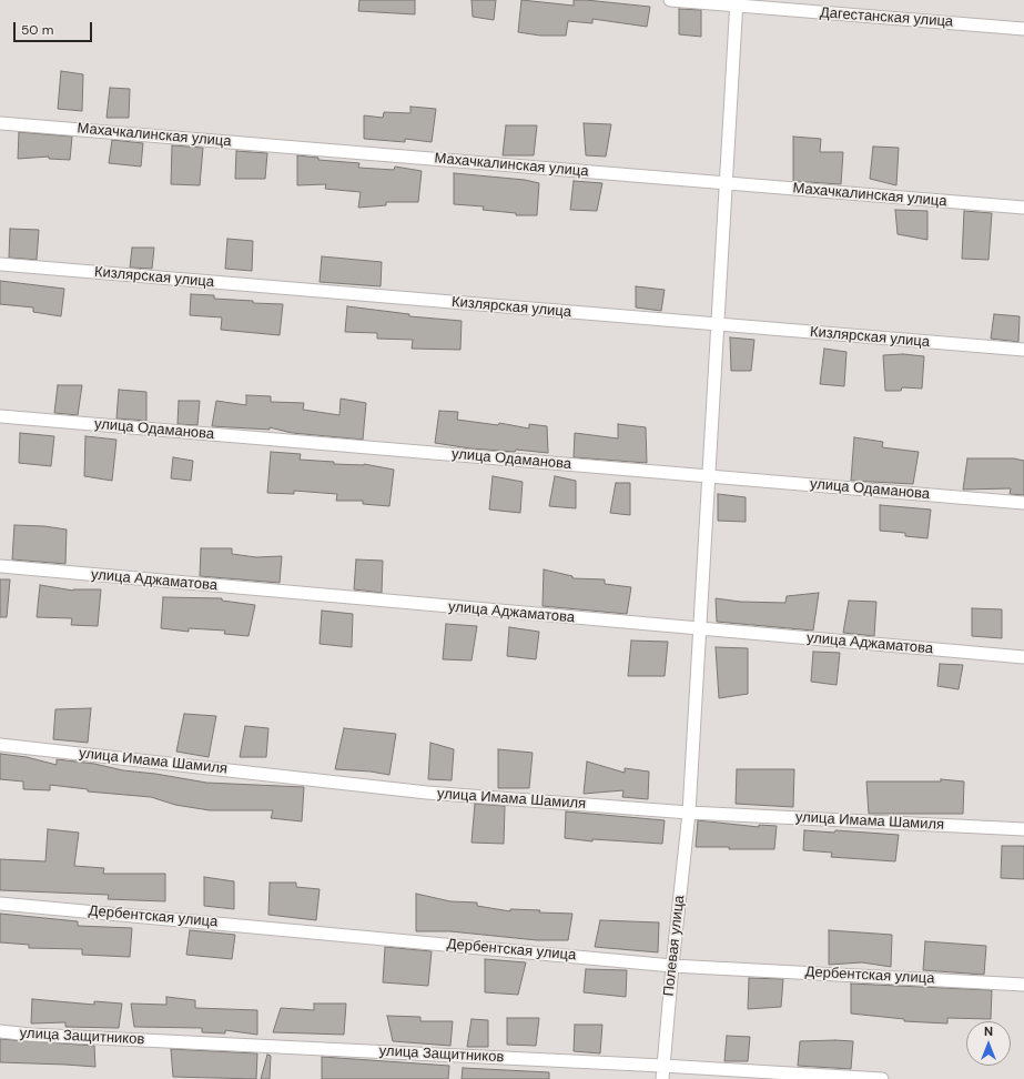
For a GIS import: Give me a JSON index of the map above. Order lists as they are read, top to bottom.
{
  "streets": {
    "street": [
      "Дагестанская улица",
      "Махачкалинская улица",
      "Кизлярская улица",
      "улица Одаманова",
      "улица Аджаматова",
      "улица Имама Шамиля",
      "Дербентская улица",
      "Полевая улица",
      "улица Защитников"
    ]
  },
  "crossings": [
    ["Дагестанская улица", "Полевая улица"],
    ["Махачкалинская улица", "Полевая улица"],
    ["Кизлярская улица", "Полевая улица"],
    ["улица Одаманова", "Полевая улица"],
    ["улица Аджаматова", "Полевая улица"],
    ["улица Имама Шамиля", "Полевая улица"],
    ["Дербентская улица", "Полевая улица"],
    ["Полевая улица", "улица Защитников"]
  ],
  "scale_bar": "50 m",
  "north": "top"
}
